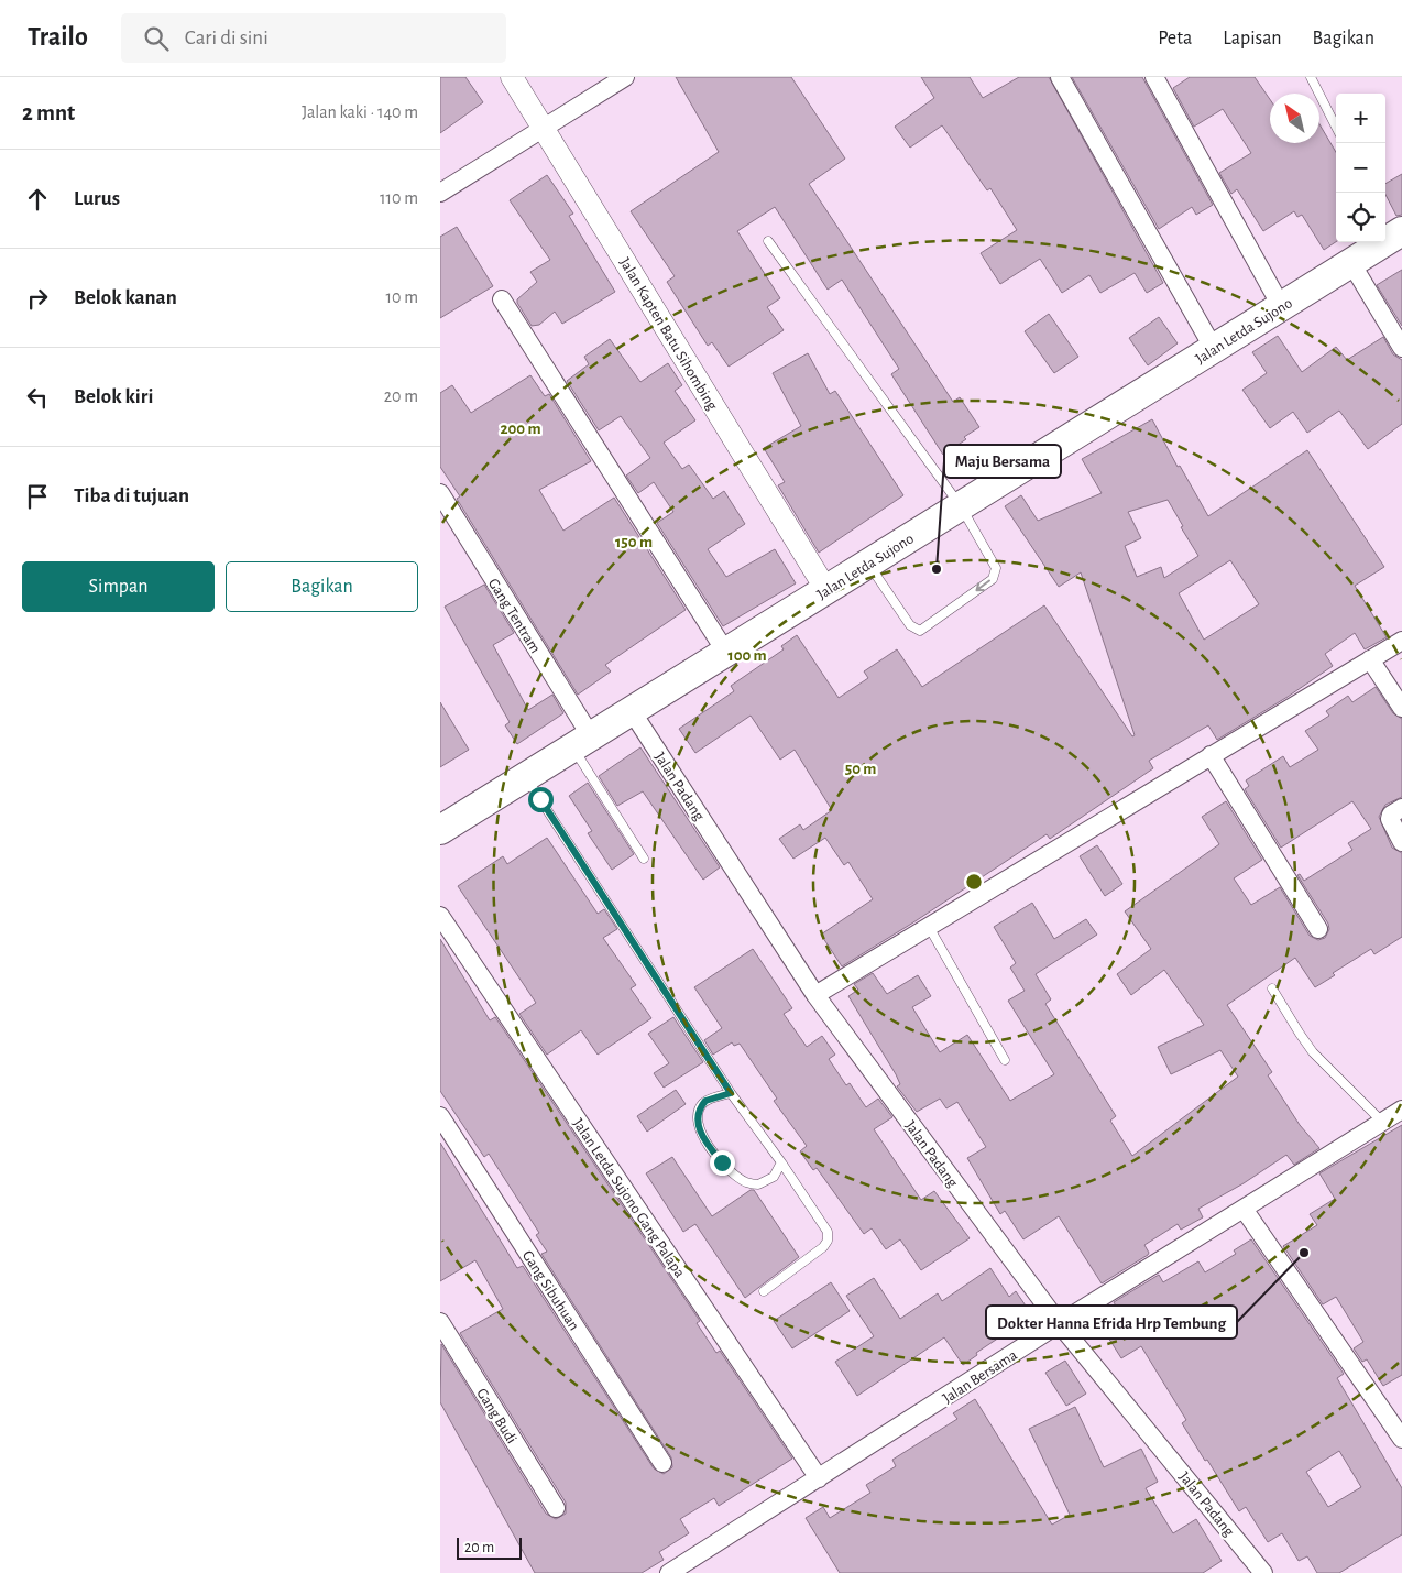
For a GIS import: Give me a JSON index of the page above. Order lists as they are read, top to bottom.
{
  "streets": {
    "highway": ["Jalan Letda Sujono"],
    "street": [
      "Jalan Kapten Batu Sihombing",
      "Gang Tentram",
      "Jalan Padang",
      "Jalan Letda Sujono Gang Palapa",
      "Gang Sibuhuan",
      "Jalan Bersama",
      "Gang Budi"
    ]
  },
  "crossings": [
    ["Jalan Letda Sujono", "Jalan Kapten Batu Sihombing"],
    ["Jalan Letda Sujono", "Gang Tentram"],
    ["Jalan Letda Sujono", "Jalan Padang"],
    ["Jalan Padang", "Jalan Bersama"],
    ["Jalan Letda Sujono Gang Palapa", "Jalan Bersama"]
  ],
  "places": ["Maju Bersama", "Dokter Hanna Efrida Hrp Tembung"],
  "scale_bar": "20 m",
  "north": "top left",
  "page": {
    "header": "Trailo",
    "search": "Cari di sini",
    "nav": ["Peta", "Lapisan", "Bagikan"],
    "heading": ["2 mnt", "Jalan kaki · 140 m"],
    "map_buttons": ["+", "−"],
    "list": [
      ["Lurus", "110 m"],
      ["Belok kanan", "10 m"],
      ["Belok kiri", "20 m"],
      "Tiba di tujuan"
    ],
    "buttons": ["Simpan", "Bagikan"],
    "scale": "20 m"
  },
  "rings": [
    "200 m",
    "150 m",
    "100 m",
    "50 m"
  ]
}
